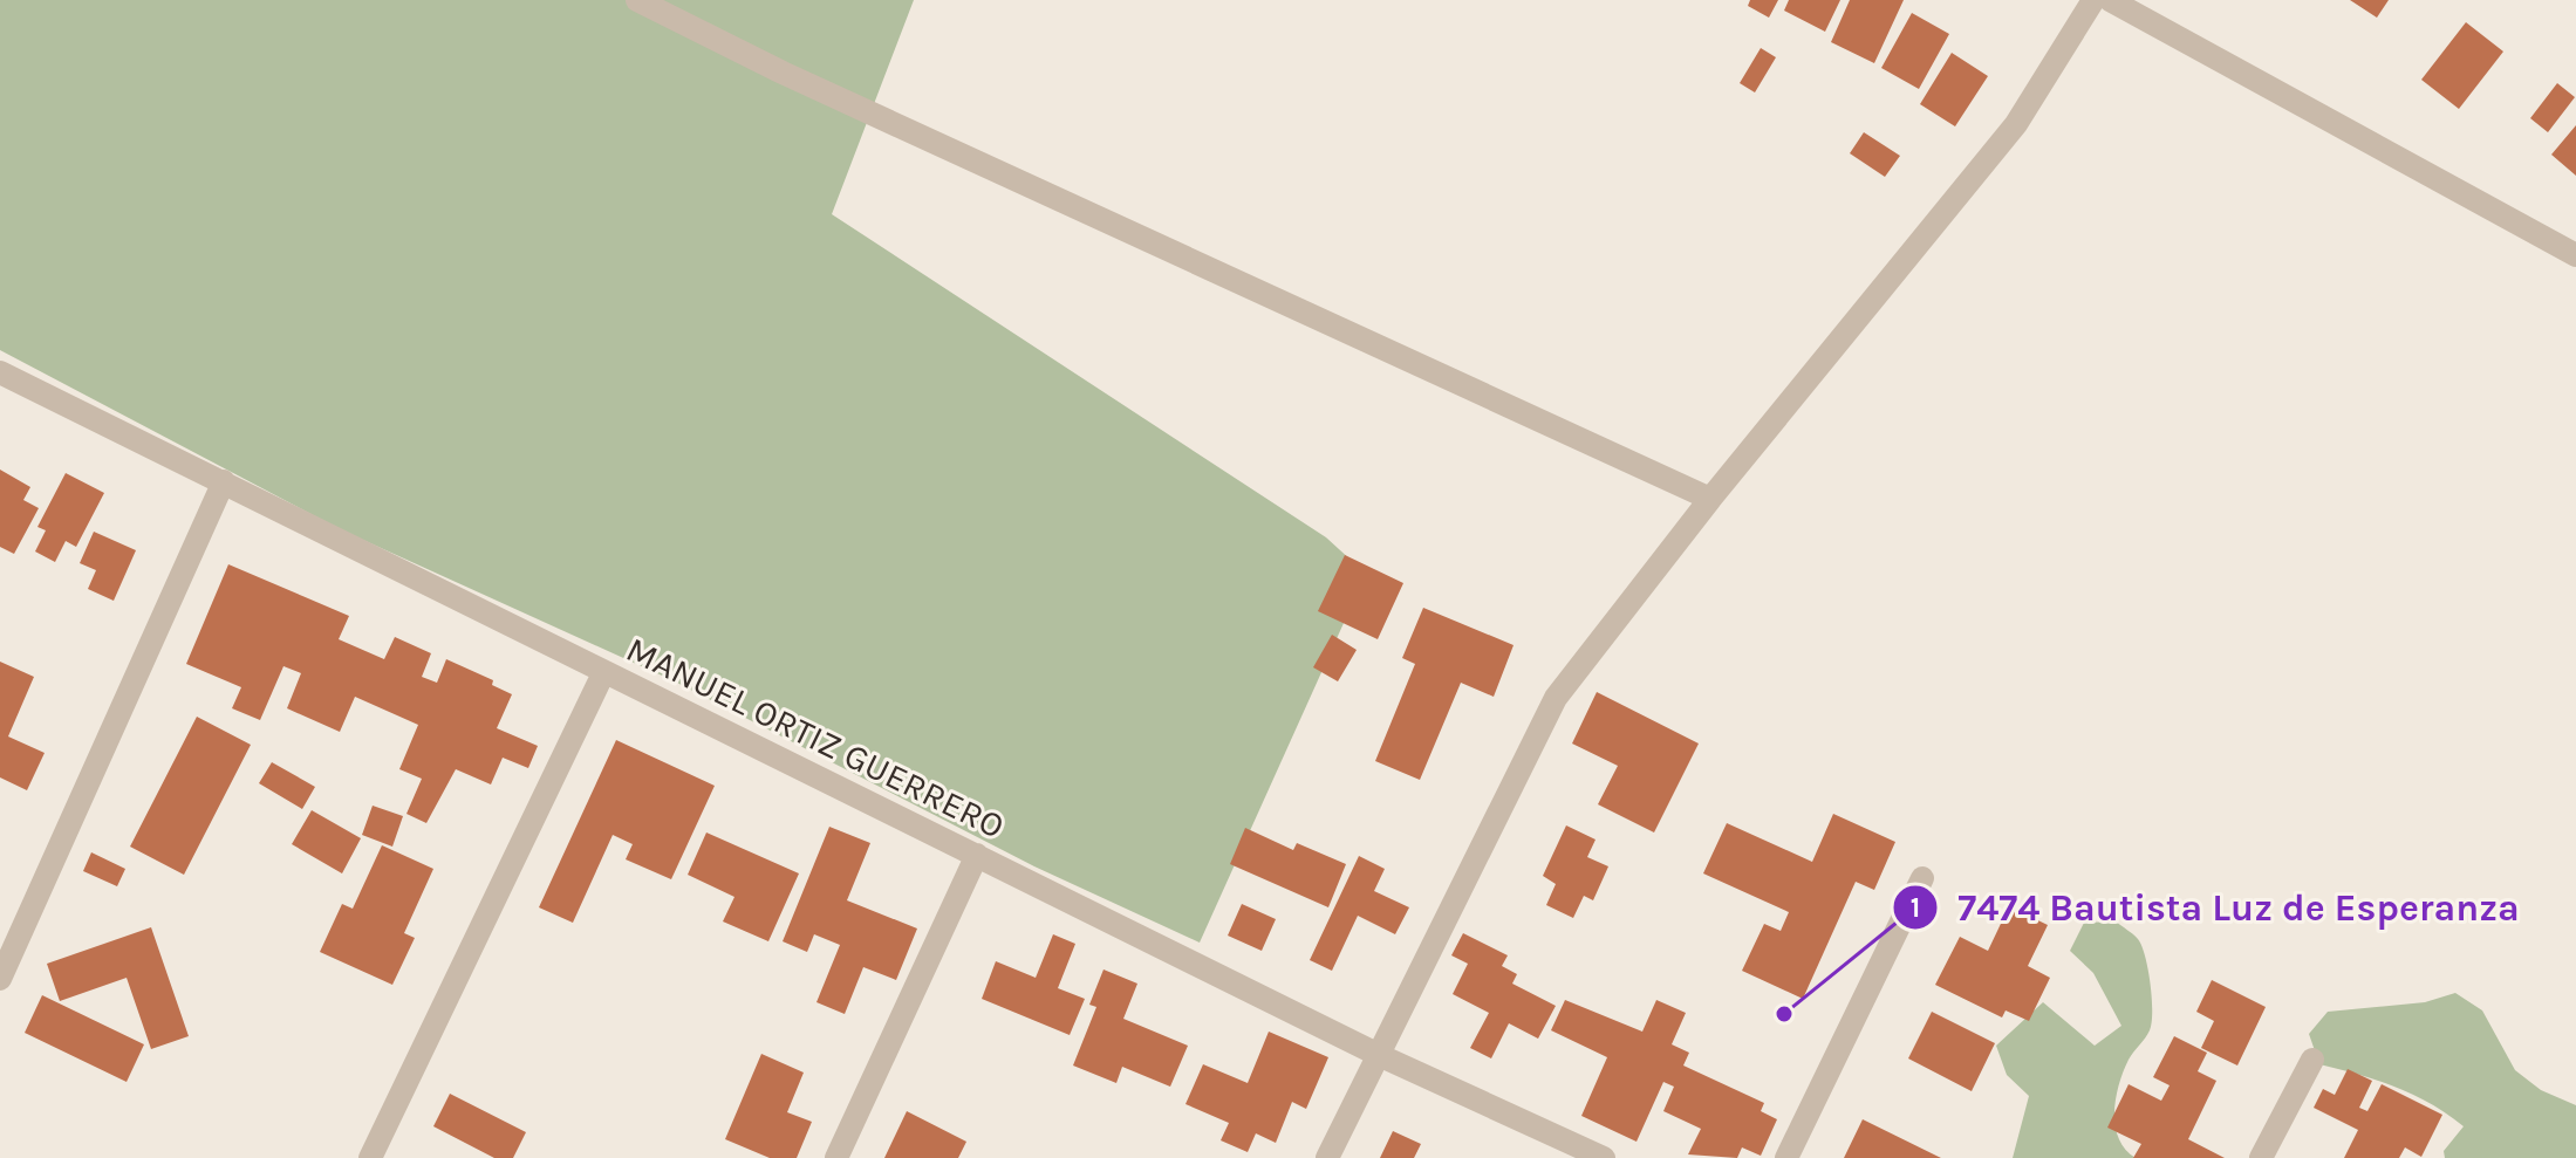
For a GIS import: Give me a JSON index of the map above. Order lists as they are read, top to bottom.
{
  "streets": {
    "street": ["MANUEL ORTIZ GUERRERO"]
  },
  "places": ["7474 Bautista Luz de Esperanza"]
}
